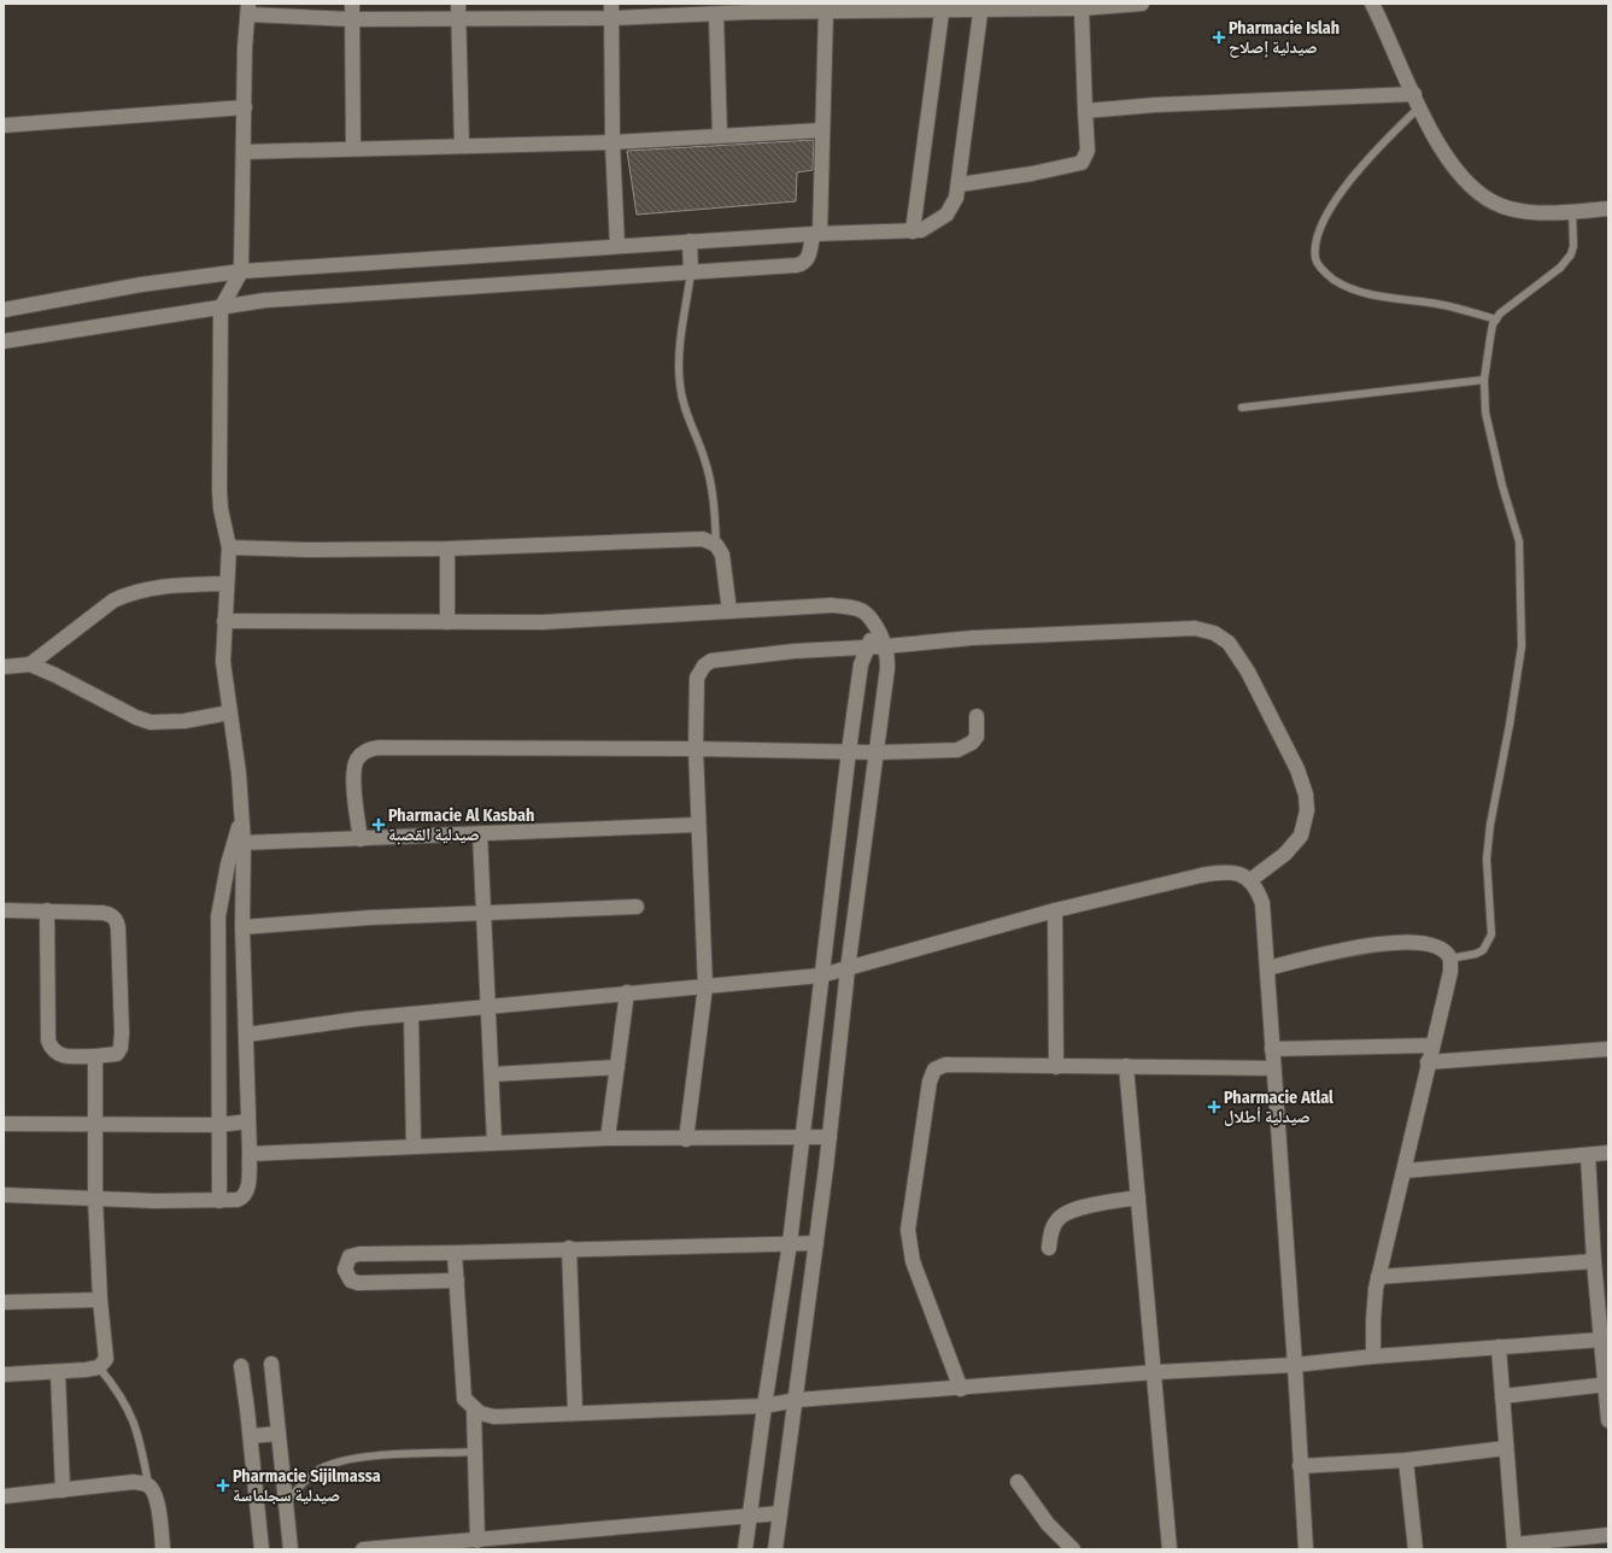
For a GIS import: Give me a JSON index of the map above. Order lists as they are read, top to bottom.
{
  "places": {
    "health": [
      "Pharmacie Islah صيدلية إصلاح",
      "Pharmacie Al Kasbah صيدلية القصبة",
      "Pharmacie Atlal صيدلية أطلال",
      "Pharmacie Sijilmassa صيدلية سجلماسة"
    ]
  }
}
